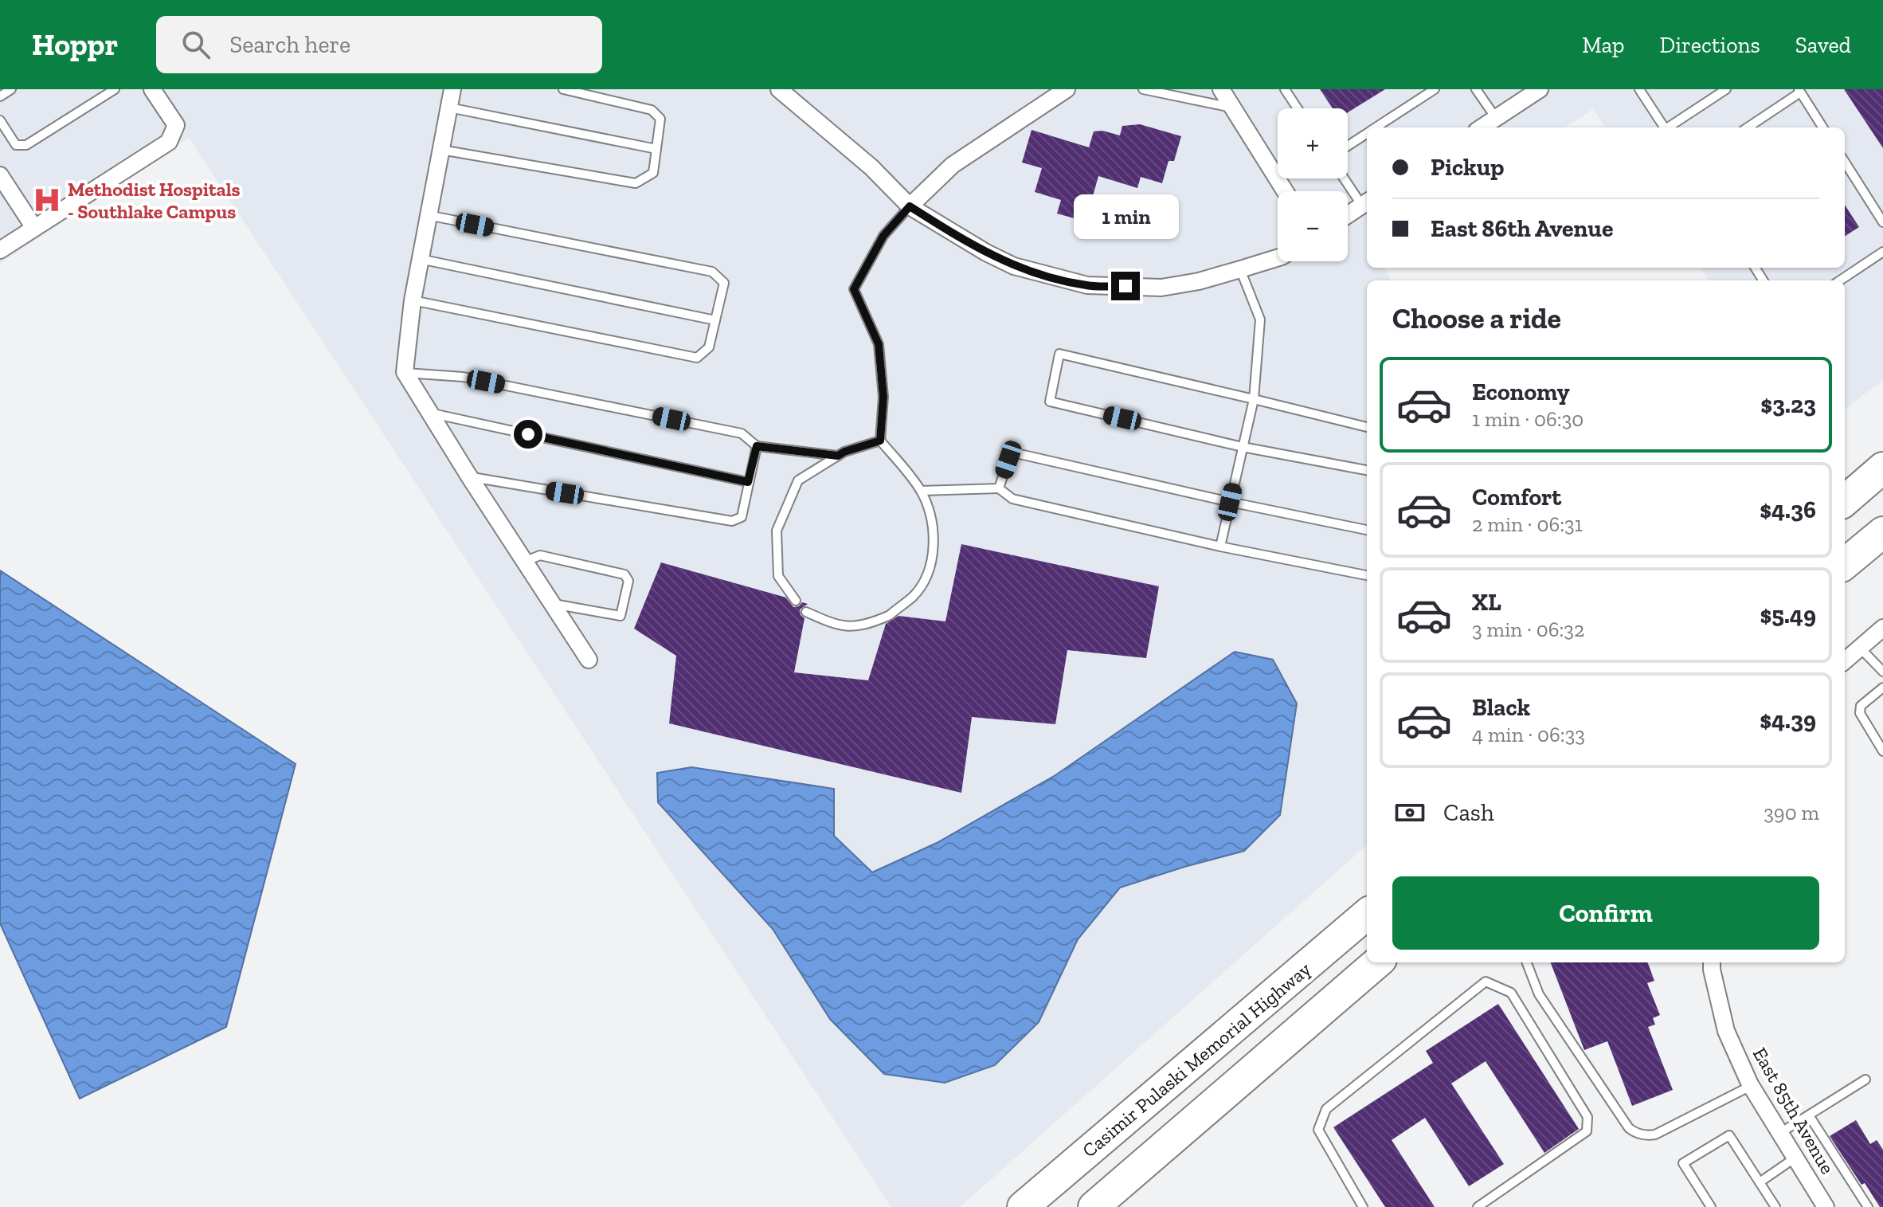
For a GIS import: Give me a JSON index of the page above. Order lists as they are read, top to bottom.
{
  "streets": {
    "highway": ["Casimir Pulaski Memorial Highway"],
    "street": ["East 85th Avenue"]
  },
  "places": {
    "hospital": ["Methodist Hospitals - Southlake Campus"]
  },
  "page": {
    "header": "Hoppr",
    "search": "Search here",
    "nav": ["Map", "Directions", "Saved"],
    "map_buttons": ["+", "−"],
    "banner": ["Pickup", "East 86th Avenue"],
    "bubble": "1 min",
    "heading": "Choose a ride",
    "list": [
      {
        "name": "Economy",
        "note": "1 min · 06:30",
        "value": "$3.23"
      },
      {
        "name": "Comfort",
        "note": "2 min · 06:31",
        "value": "$4.36"
      },
      {
        "name": "XL",
        "note": "3 min · 06:32",
        "value": "$5.49"
      },
      {
        "name": "Black",
        "note": "4 min · 06:33",
        "value": "$4.39"
      }
    ],
    "pay": ["Cash", "390 m"],
    "buttons": "Confirm"
  }
}
